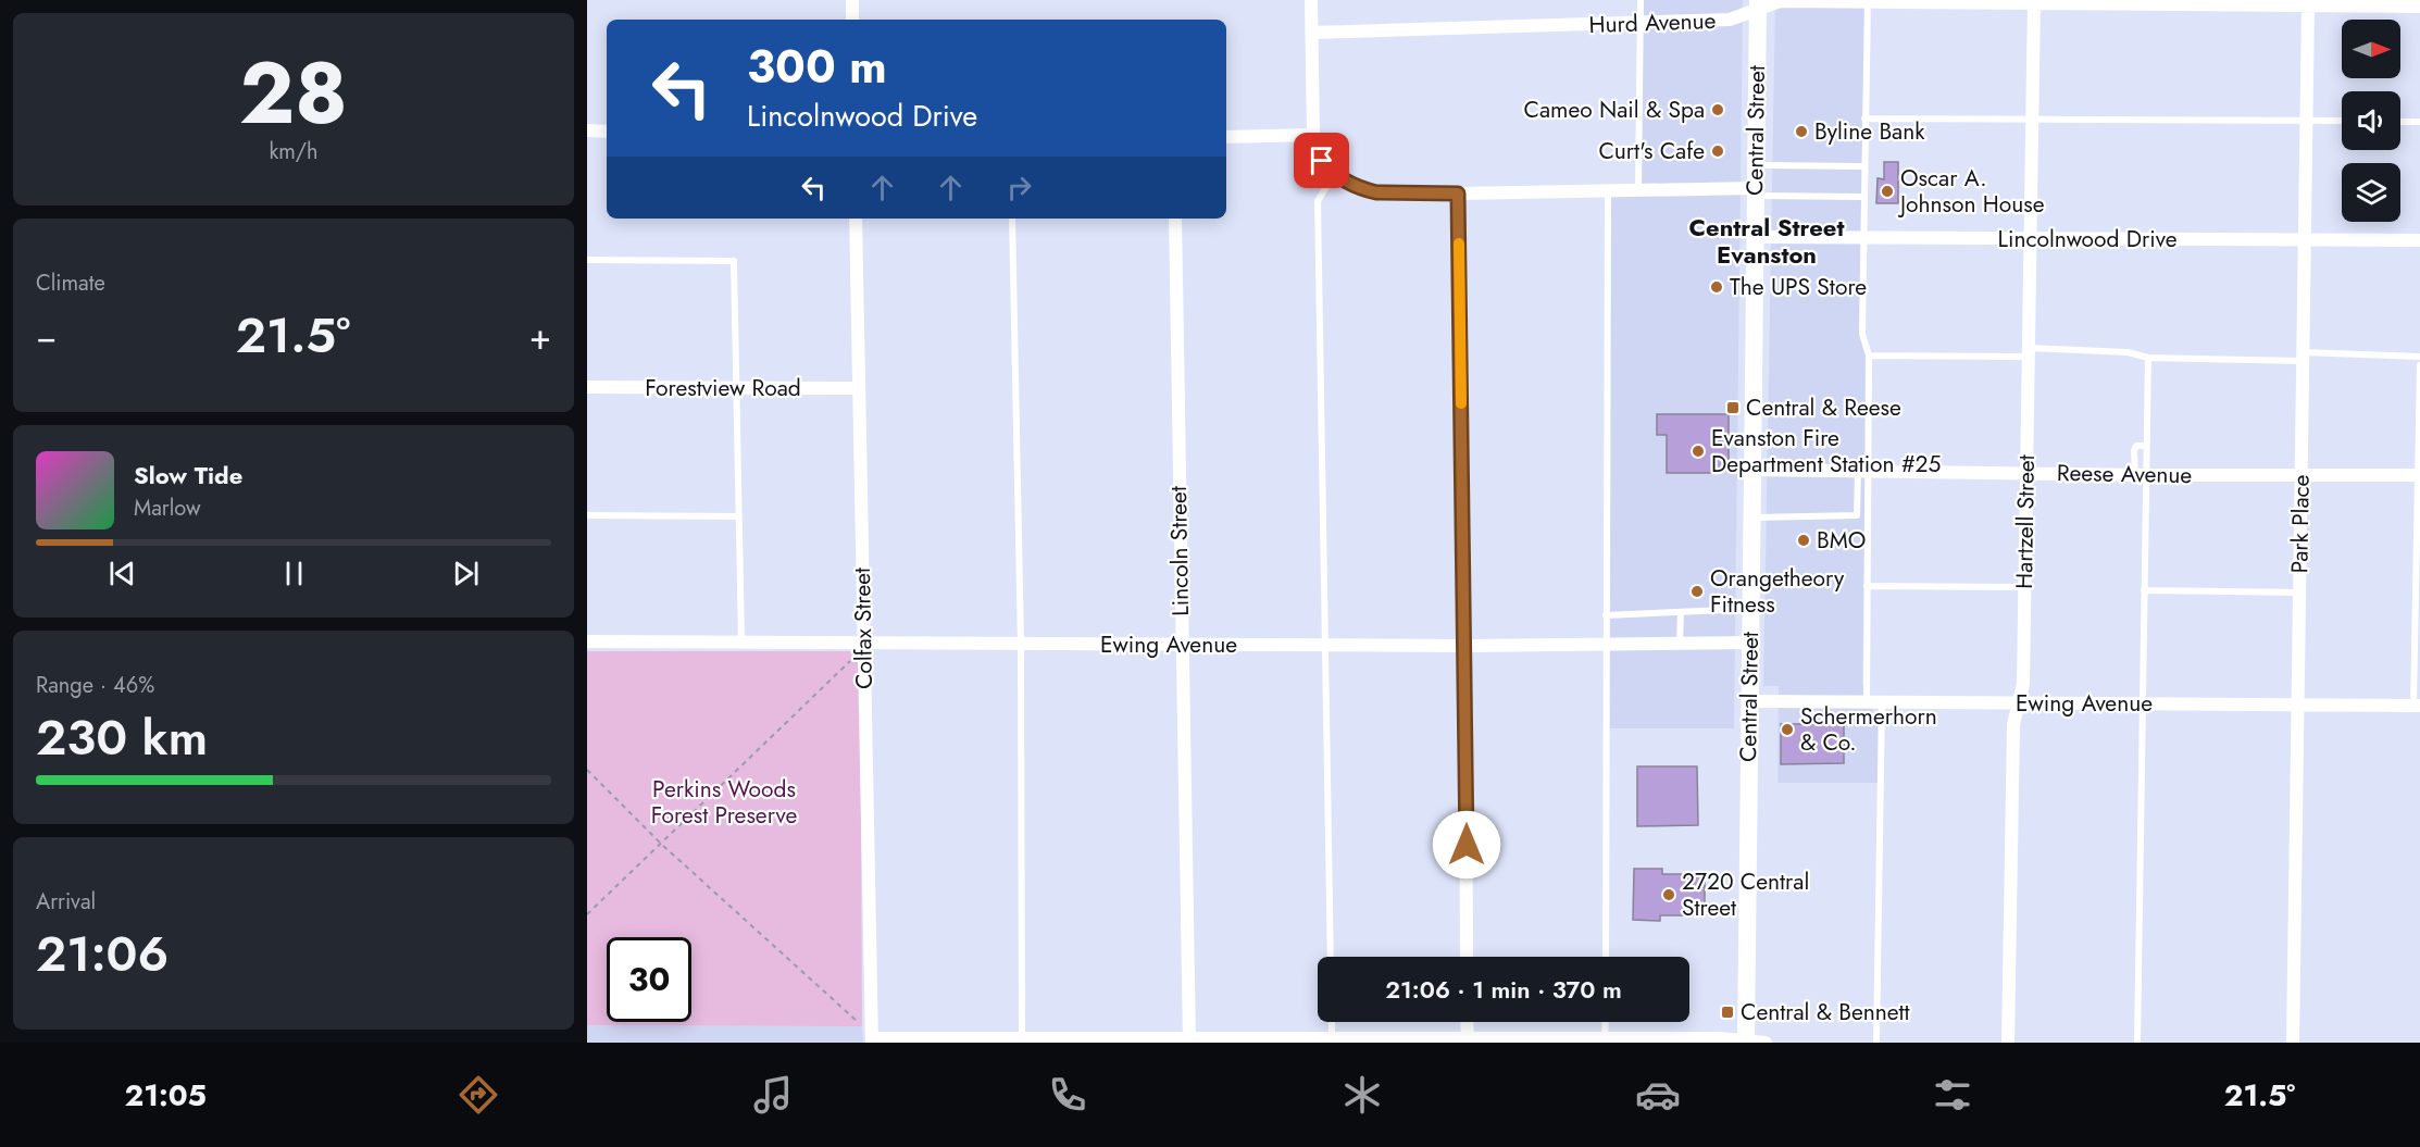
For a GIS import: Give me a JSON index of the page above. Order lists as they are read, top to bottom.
{
  "streets": {
    "main road": ["Central Street"],
    "street": [
      "Hurd Avenue",
      "Lincolnwood Drive",
      "Forestview Road",
      "Reese Avenue",
      "Hartzell Street",
      "Park Place",
      "Lincoln Street",
      "Colfax Street",
      "Ewing Avenue"
    ]
  },
  "crossings": [
    ["Hurd Avenue", "Central Street"],
    ["Hurd Avenue", "Hartzell Street"],
    ["Hurd Avenue", "Park Place"],
    ["Central Street", "Lincolnwood Drive"],
    ["Central Street", "Reese Avenue"],
    ["Central Street", "Ewing Avenue"],
    ["Lincolnwood Drive", "Hartzell Street"],
    ["Lincolnwood Drive", "Park Place"],
    ["Forestview Road", "Colfax Street"],
    ["Reese Avenue", "Hartzell Street"],
    ["Reese Avenue", "Park Place"],
    ["Hartzell Street", "Ewing Avenue"],
    ["Park Place", "Ewing Avenue"],
    ["Lincoln Street", "Ewing Avenue"],
    ["Colfax Street", "Ewing Avenue"]
  ],
  "districts": ["Central Street Evanston"],
  "parks": ["Perkins Woods Forest Preserve"],
  "places": {
    "other": [
      "Cameo Nail & Spa",
      "Byline Bank",
      "Curt's Cafe",
      "Oscar A. Johnson House",
      "The UPS Store",
      "Evanston Fire Department Station #25",
      "BMO",
      "Orangetheory Fitness",
      "Schermerhorn & Co.",
      "2720 Central Street"
    ],
    "transit": ["Central & Reese", "Central & Bennett"]
  },
  "north": "right",
  "page": {
    "tile": [
      ["28", "km/h"],
      "Climate",
      ["Range · 46%", "230 km"],
      ["Arrival", "21:06"]
    ],
    "turn": ["300 m", "Lincolnwood Drive"],
    "heat": ["−", "21.5°", "+"],
    "song": ["Slow Tide", "Marlow"],
    "limit": "30",
    "trip": "21:06 · 1 min · 370 m",
    "tabs": ["21:05", "21.5°"]
  }
}
